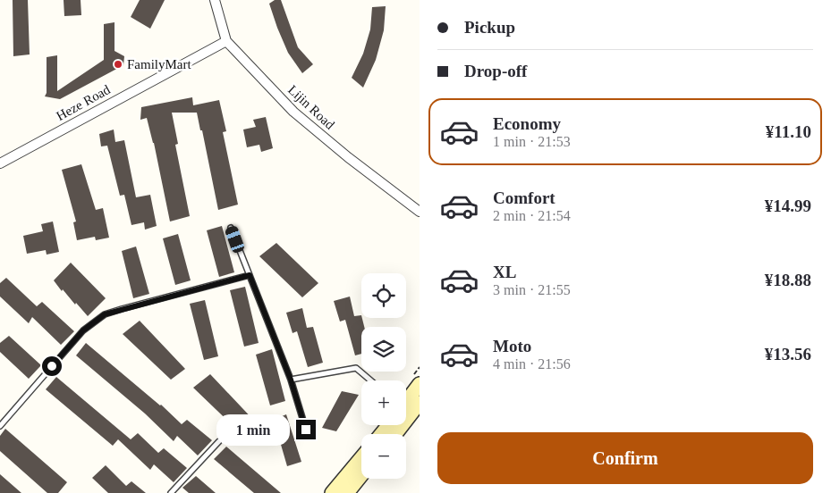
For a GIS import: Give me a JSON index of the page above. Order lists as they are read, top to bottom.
{
  "streets": {
    "street": ["Heze Road", "Lijin Road"]
  },
  "crossings": [
    ["Heze Road", "Lijin Road"]
  ],
  "places": ["FamilyMart"],
  "page": {
    "banner": ["Pickup", "Drop-off"],
    "list": [
      {
        "name": "Economy",
        "note": "1 min · 21:53",
        "value": "¥11.10"
      },
      {
        "name": "Comfort",
        "note": "2 min · 21:54",
        "value": "¥14.99"
      },
      {
        "name": "XL",
        "note": "3 min · 21:55",
        "value": "¥18.88"
      },
      {
        "name": "Moto",
        "note": "4 min · 21:56",
        "value": "¥13.56"
      }
    ],
    "map_buttons": ["+", "−"],
    "bubble": "1 min",
    "buttons": "Confirm"
  }
}
